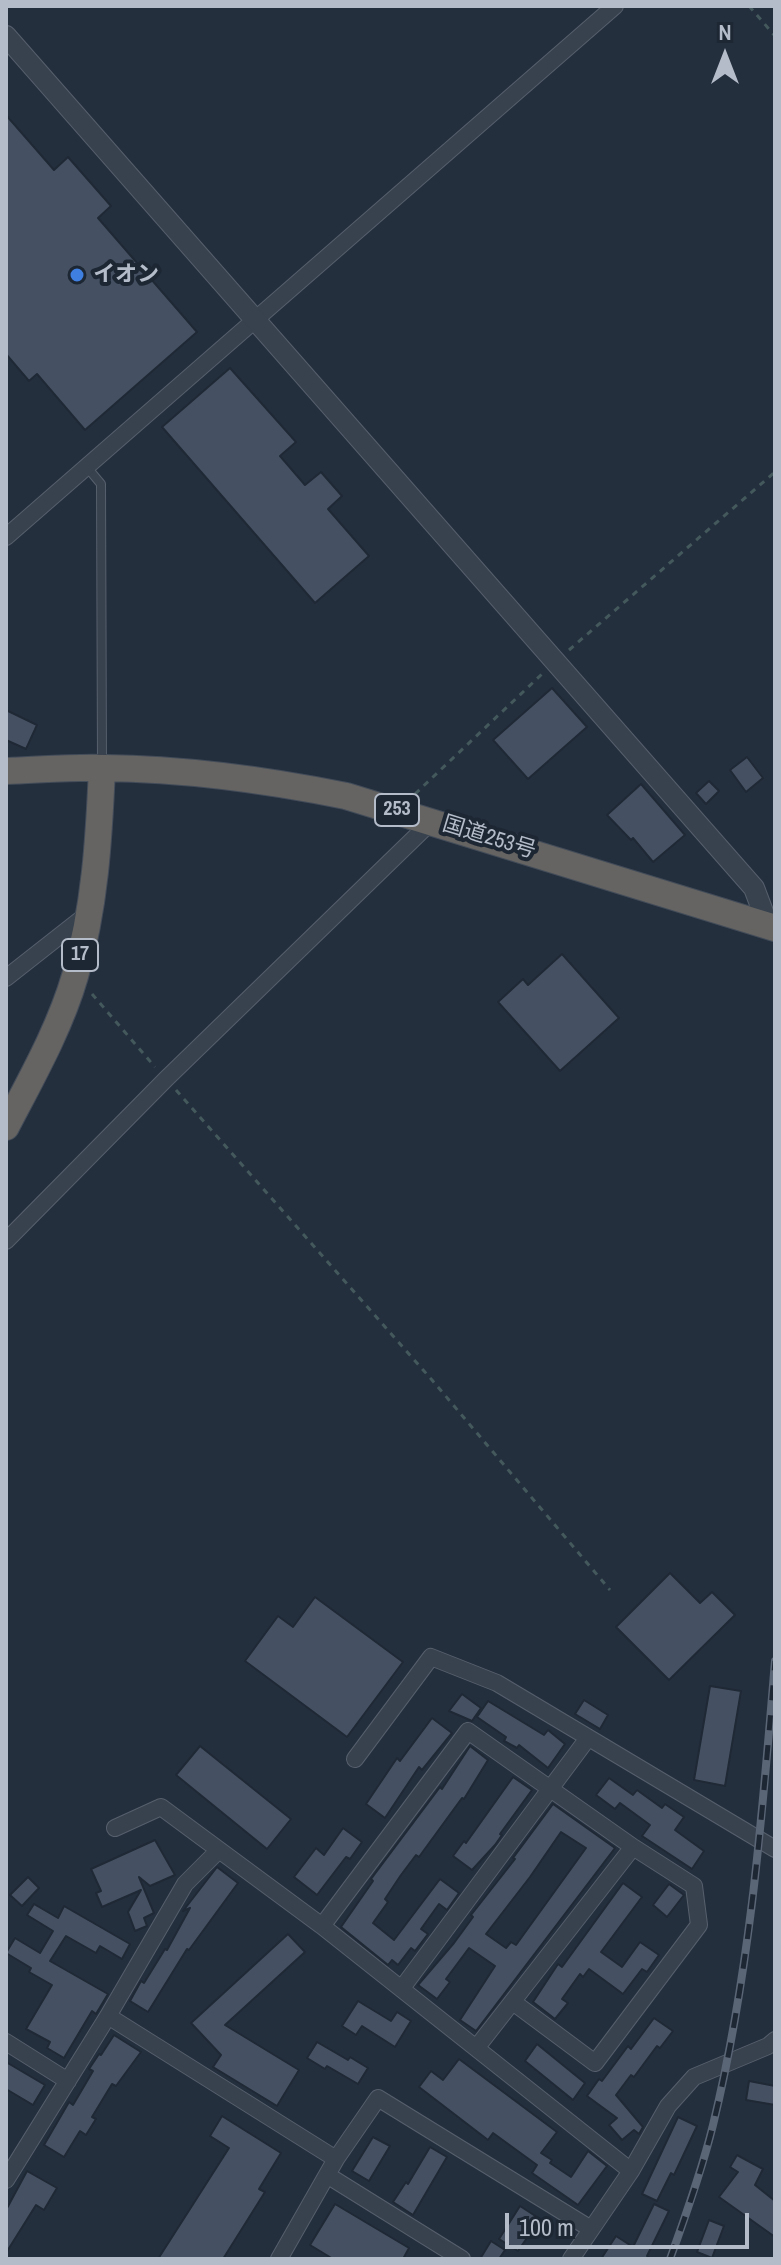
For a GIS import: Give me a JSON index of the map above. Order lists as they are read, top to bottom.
{
  "streets": {
    "highway": ["253", "国道253号", "17"]
  },
  "crossings": [
    ["国道253号", "17"]
  ],
  "places": ["イオン"],
  "scale_bar": "100 m",
  "north": "top"
}
